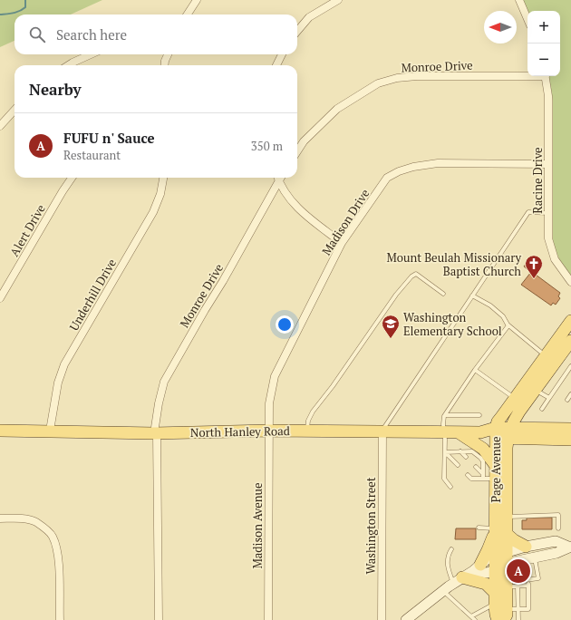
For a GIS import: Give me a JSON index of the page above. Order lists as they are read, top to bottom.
{
  "streets": {
    "main road": ["North Hanley Road", "Page Avenue"],
    "street": [
      "Monroe Drive",
      "Racine Drive",
      "Madison Drive",
      "Alert Drive",
      "Underhill Drive",
      "Madison Avenue",
      "Washington Street"
    ]
  },
  "crossings": [
    ["Monroe Drive", "North Hanley Road"],
    ["Racine Drive", "Madison Drive"],
    ["Madison Drive", "North Hanley Road"],
    ["Madison Drive", "Madison Avenue"],
    ["Underhill Drive", "North Hanley Road"],
    ["North Hanley Road", "Page Avenue"],
    ["North Hanley Road", "Madison Avenue"],
    ["North Hanley Road", "Washington Street"]
  ],
  "places": {
    "church": ["Mount Beulah Missionary Baptist Church"],
    "school or university": ["Washington Elementary School"]
  },
  "north": "left",
  "page": {
    "map_buttons": ["+", "−"],
    "search": "Search here",
    "heading": "Nearby",
    "list": [
      {
        "mark": "A",
        "name": "FUFU n' Sauce",
        "note": "Restaurant",
        "value": "350 m"
      }
    ],
    "pins": "A"
  }
}
